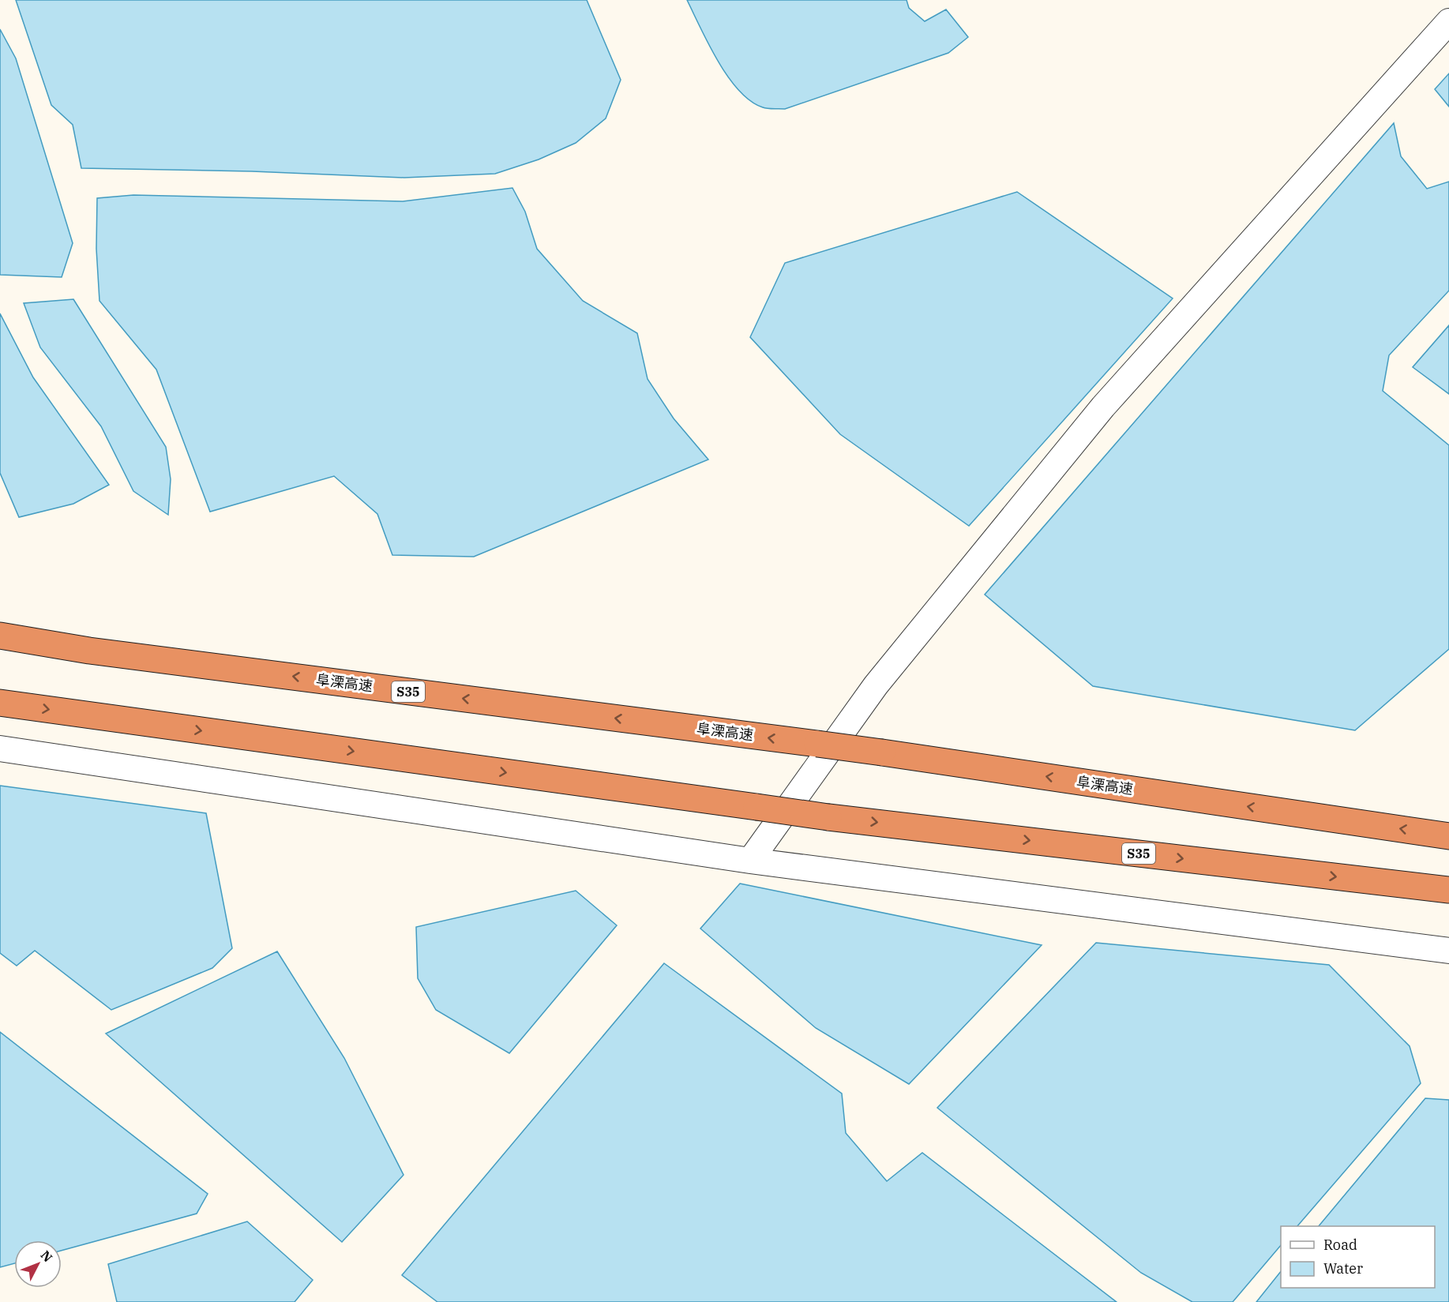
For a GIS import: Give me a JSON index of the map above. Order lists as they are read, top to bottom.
{
  "streets": {
    "highway": ["阜溧高速", "S35"]
  },
  "legend": ["Road", "Water"],
  "north": "top right"
}
